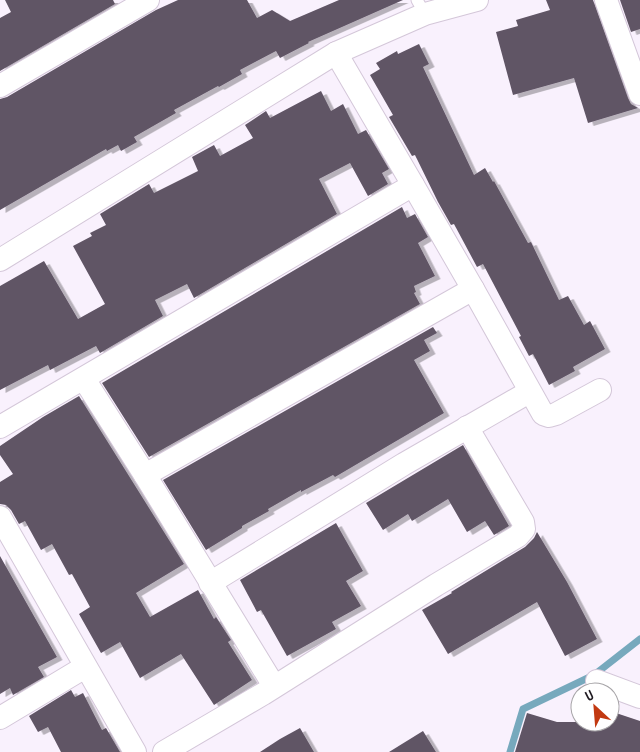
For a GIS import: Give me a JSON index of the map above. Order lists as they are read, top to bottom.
{
  "north": "top left"
}
